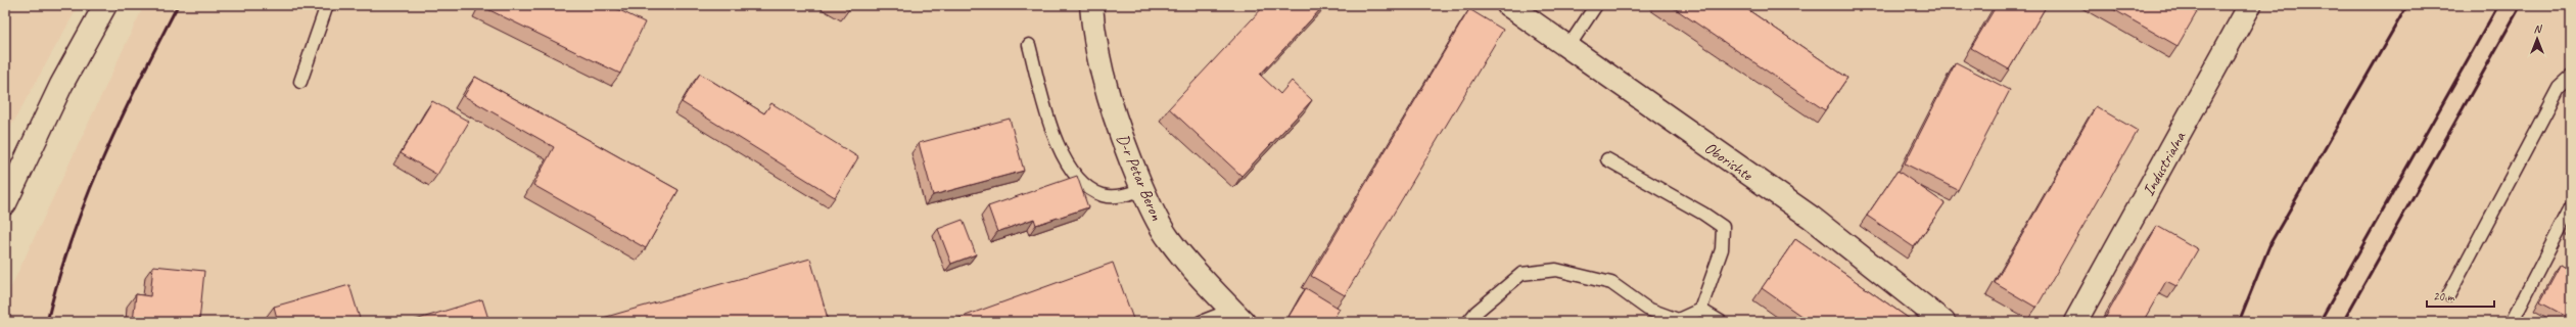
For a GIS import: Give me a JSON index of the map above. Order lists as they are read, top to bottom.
{
  "streets": {
    "street": ["Oborishte", "Industrialna", "D-r Petar Beron"]
  },
  "scale_bar": "20 m",
  "north": "top"
}
